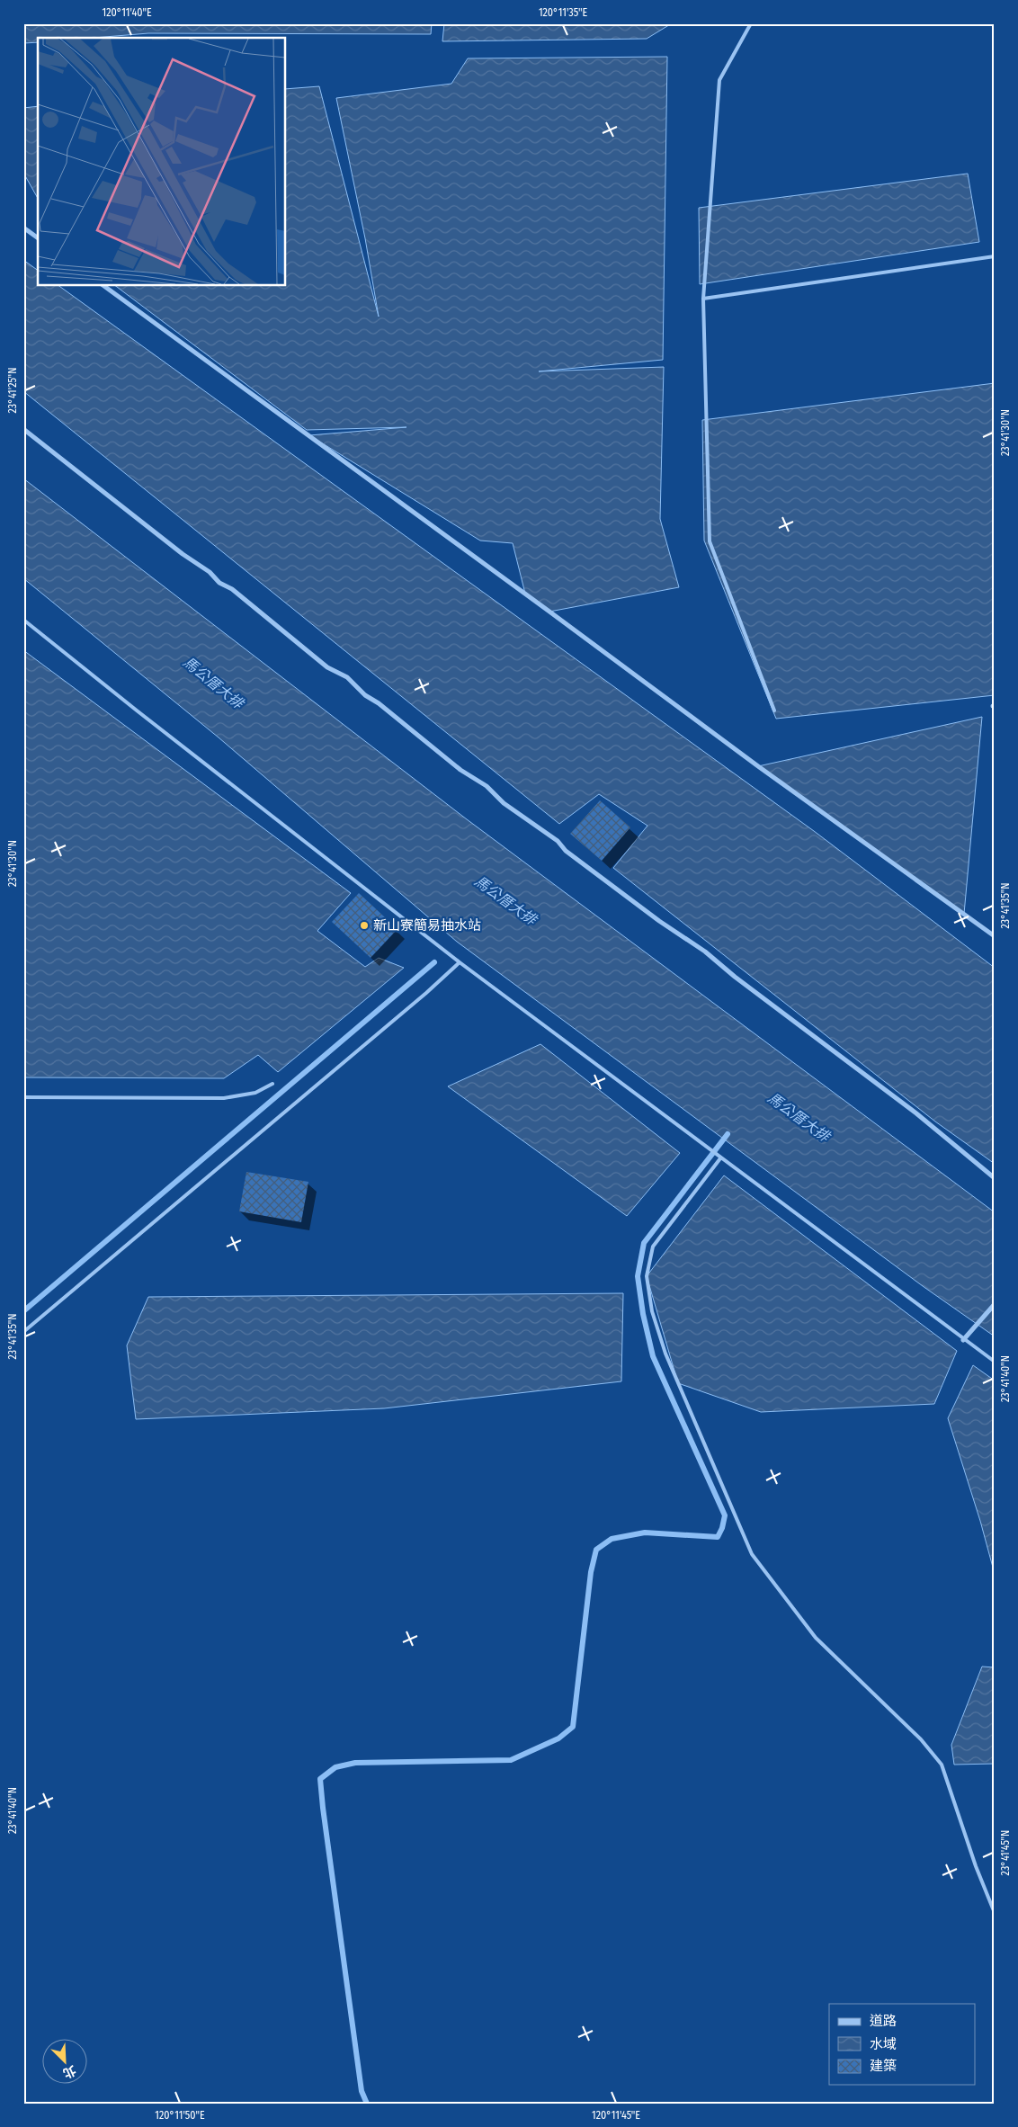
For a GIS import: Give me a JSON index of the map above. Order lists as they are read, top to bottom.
{
  "water": ["馬公厝大排"],
  "places": ["新山寮簡易抽水站"],
  "legend": ["道路", "水域", "建築"],
  "north": "bottom right",
  "coordinates": [
    "120°11'40\"E",
    "120°11'35\"E",
    "23°41'25\"N",
    "23°41'30\"N",
    "23°41'35\"N",
    "23°41'40\"N",
    "23°41'45\"N",
    "120°11'50\"E",
    "120°11'45\"E"
  ]
}
